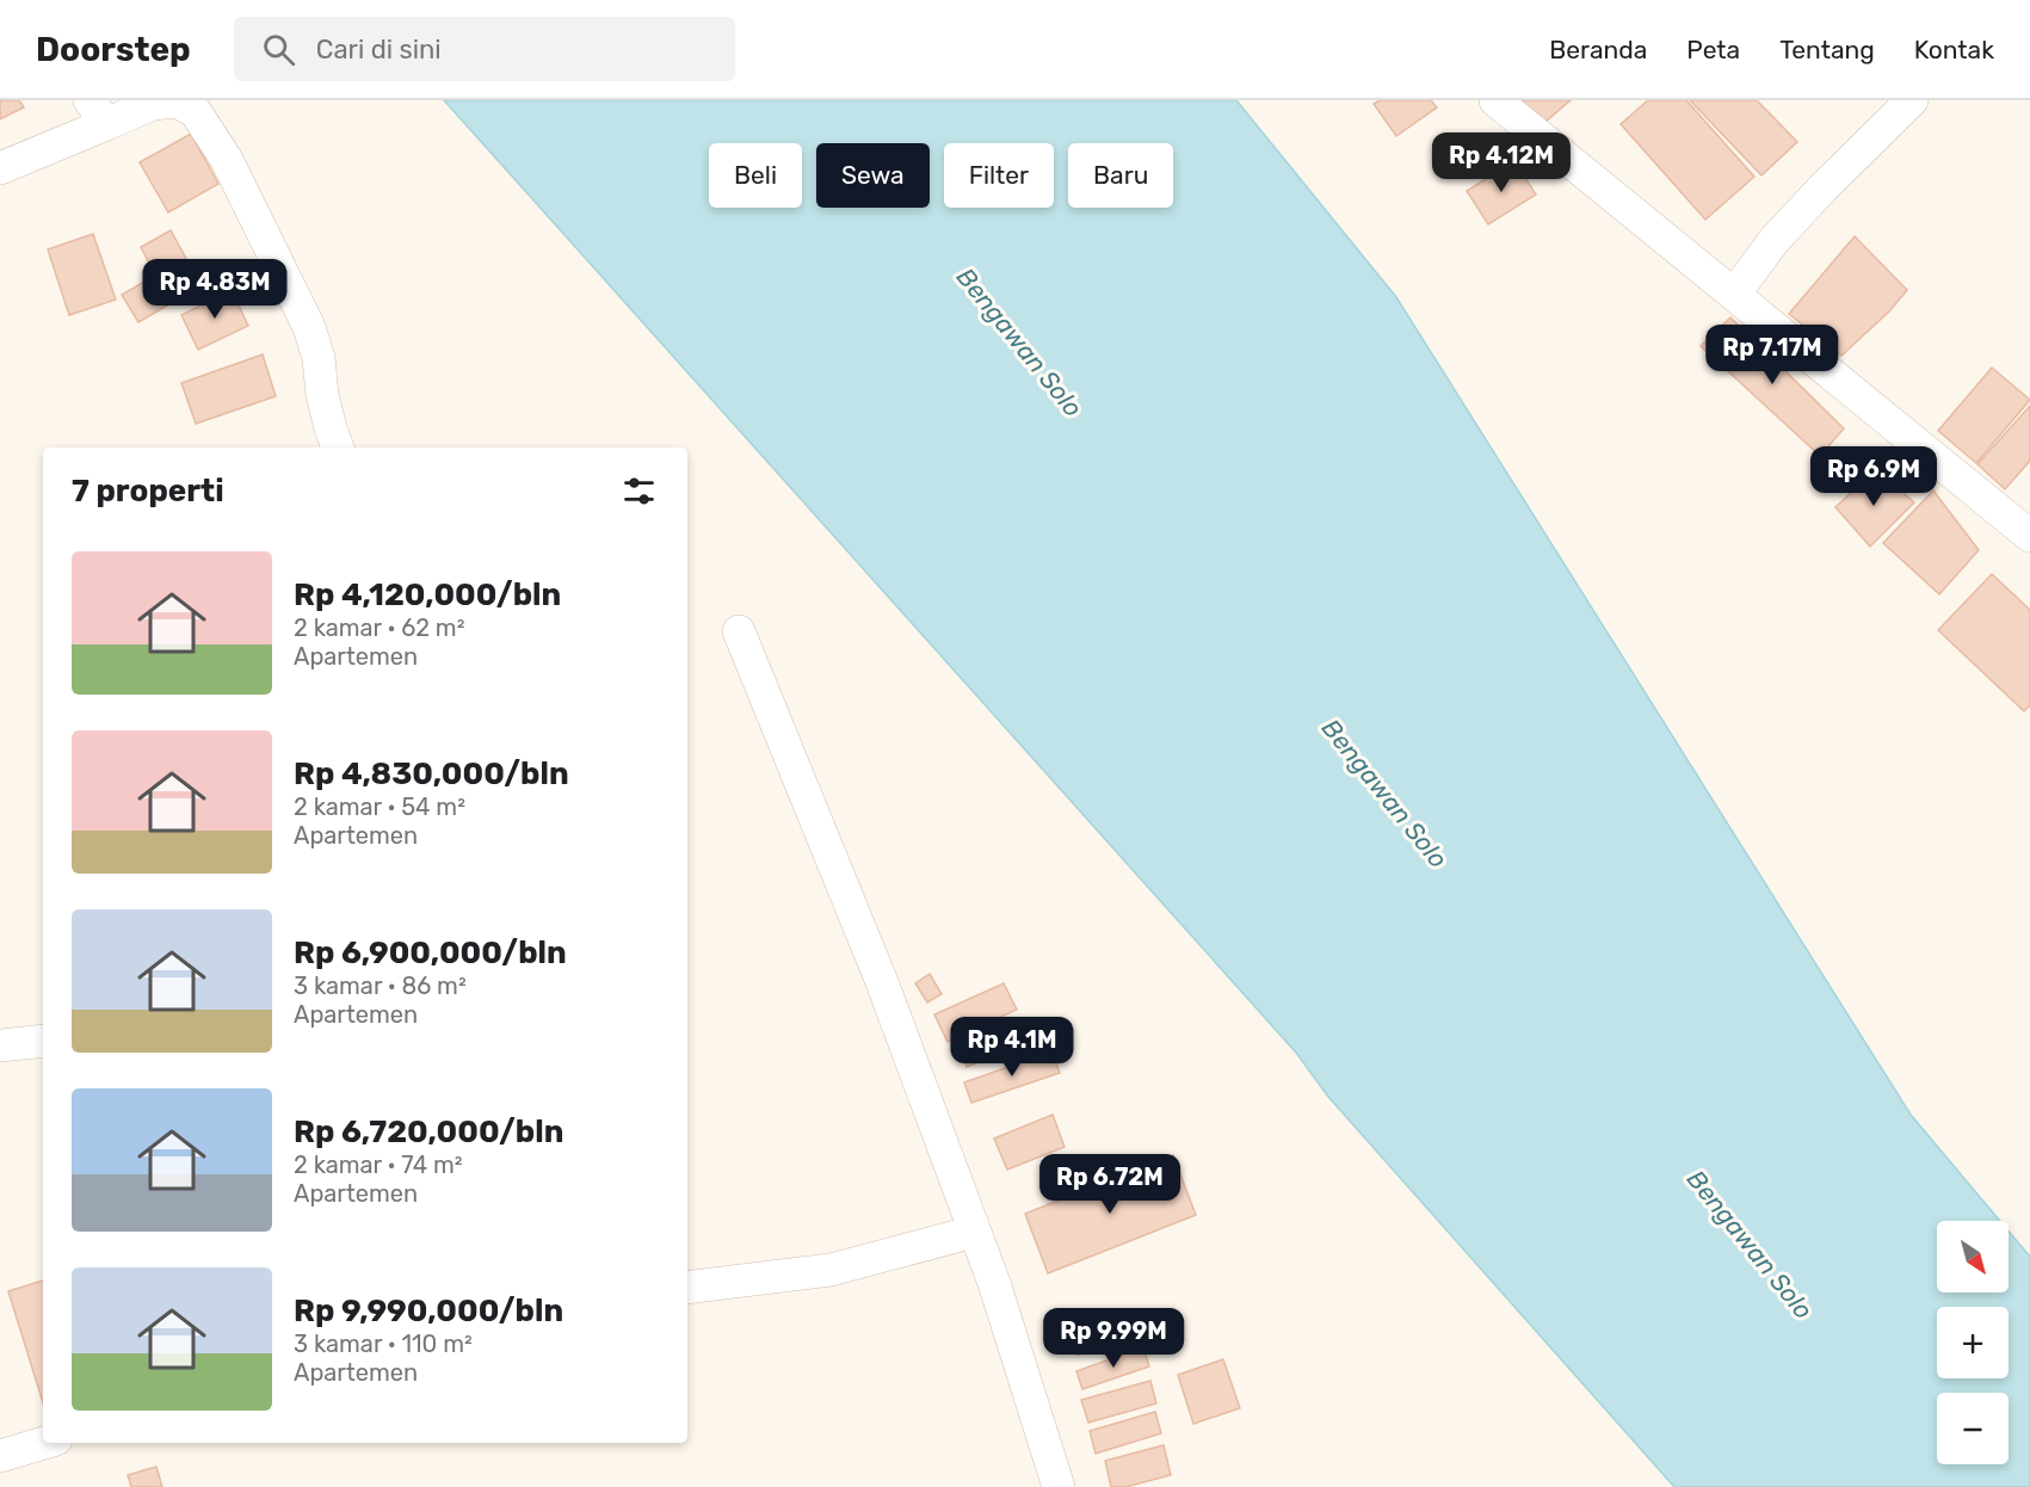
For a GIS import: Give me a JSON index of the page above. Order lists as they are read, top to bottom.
{
  "water": ["Bengawan Solo"],
  "north": "bottom right",
  "page": {
    "header": "Doorstep",
    "search": "Cari di sini",
    "nav": [
      "Beranda",
      "Peta",
      "Tentang",
      "Kontak"
    ],
    "price": [
      "Rp 4.12M",
      "Rp 4.83M",
      "Rp 7.17M",
      "Rp 6.9M",
      "Rp 4.1M",
      "Rp 6.72M",
      "Rp 9.99M"
    ],
    "chip": [
      "Beli",
      "Sewa",
      "Filter",
      "Baru"
    ],
    "heading": "7 properti",
    "list": [
      {
        "name": "Rp 4,120,000/bln",
        "note": "2 kamar · 62 m² · Apartemen"
      },
      {
        "name": "Rp 4,830,000/bln",
        "note": "2 kamar · 54 m² · Apartemen"
      },
      {
        "name": "Rp 6,900,000/bln",
        "note": "3 kamar · 86 m² · Apartemen"
      },
      {
        "name": "Rp 6,720,000/bln",
        "note": "2 kamar · 74 m² · Apartemen"
      },
      {
        "name": "Rp 9,990,000/bln",
        "note": "3 kamar · 110 m² · Apartemen"
      }
    ],
    "map_buttons": ["+", "−"]
  }
}
